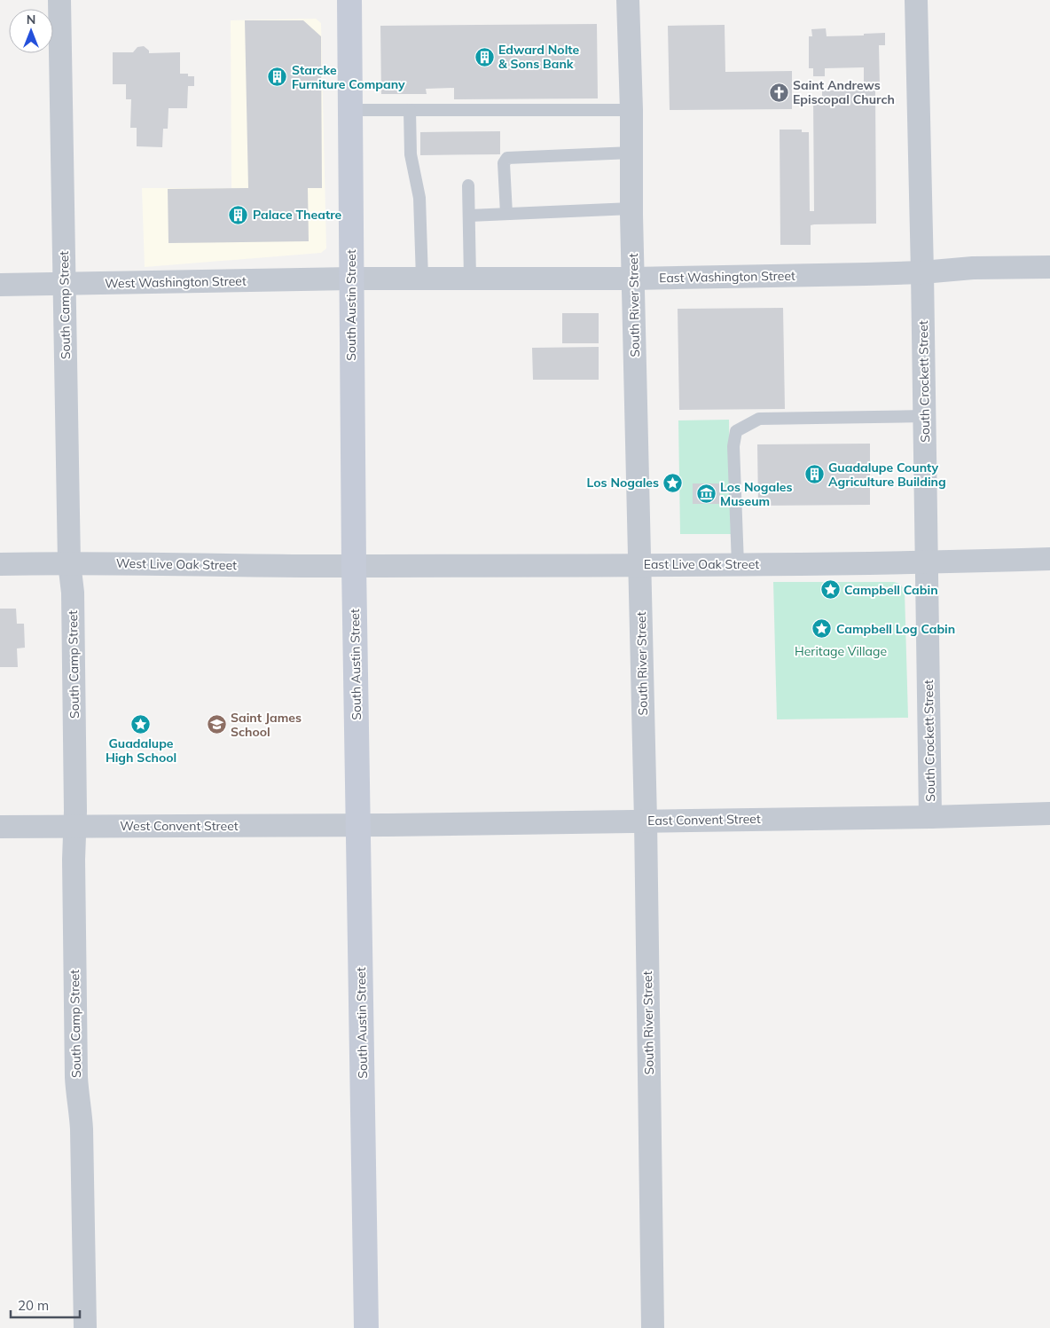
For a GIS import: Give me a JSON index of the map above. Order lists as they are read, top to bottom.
{
  "streets": {
    "main road": ["South Austin Street"],
    "street": [
      "East Washington Street",
      "West Washington Street",
      "South Camp Street",
      "South River Street",
      "South Crockett Street",
      "West Live Oak Street",
      "East Live Oak Street",
      "East Convent Street",
      "West Convent Street"
    ]
  },
  "crossings": [
    ["East Washington Street", "West Washington Street"],
    ["East Washington Street", "South Austin Street"],
    ["East Washington Street", "South River Street"],
    ["East Washington Street", "South Crockett Street"],
    ["West Washington Street", "South Camp Street"],
    ["West Washington Street", "South Austin Street"],
    ["South Camp Street", "West Live Oak Street"],
    ["South Camp Street", "West Convent Street"],
    ["South Austin Street", "West Live Oak Street"],
    ["South Austin Street", "East Live Oak Street"],
    ["South Austin Street", "East Convent Street"],
    ["South Austin Street", "West Convent Street"],
    ["South River Street", "East Live Oak Street"],
    ["South River Street", "East Convent Street"],
    ["South Crockett Street", "East Live Oak Street"],
    ["South Crockett Street", "East Convent Street"],
    ["West Live Oak Street", "East Live Oak Street"],
    ["East Convent Street", "West Convent Street"]
  ],
  "parks": ["Heritage Village"],
  "places": {
    "building": [
      "Edward Nolte & Sons Bank",
      "Starcke Furniture Company",
      "Palace Theatre",
      "Guadalupe County Agriculture Building"
    ],
    "church": ["Saint Andrews Episcopal Church"],
    "place": [
      "Los Nogales",
      "Campbell Cabin",
      "Campbell Log Cabin",
      "Guadalupe High School"
    ],
    "museum": ["Los Nogales Museum"],
    "school or university": ["Saint James School"]
  },
  "scale_bar": "20 m",
  "north": "top"
}
